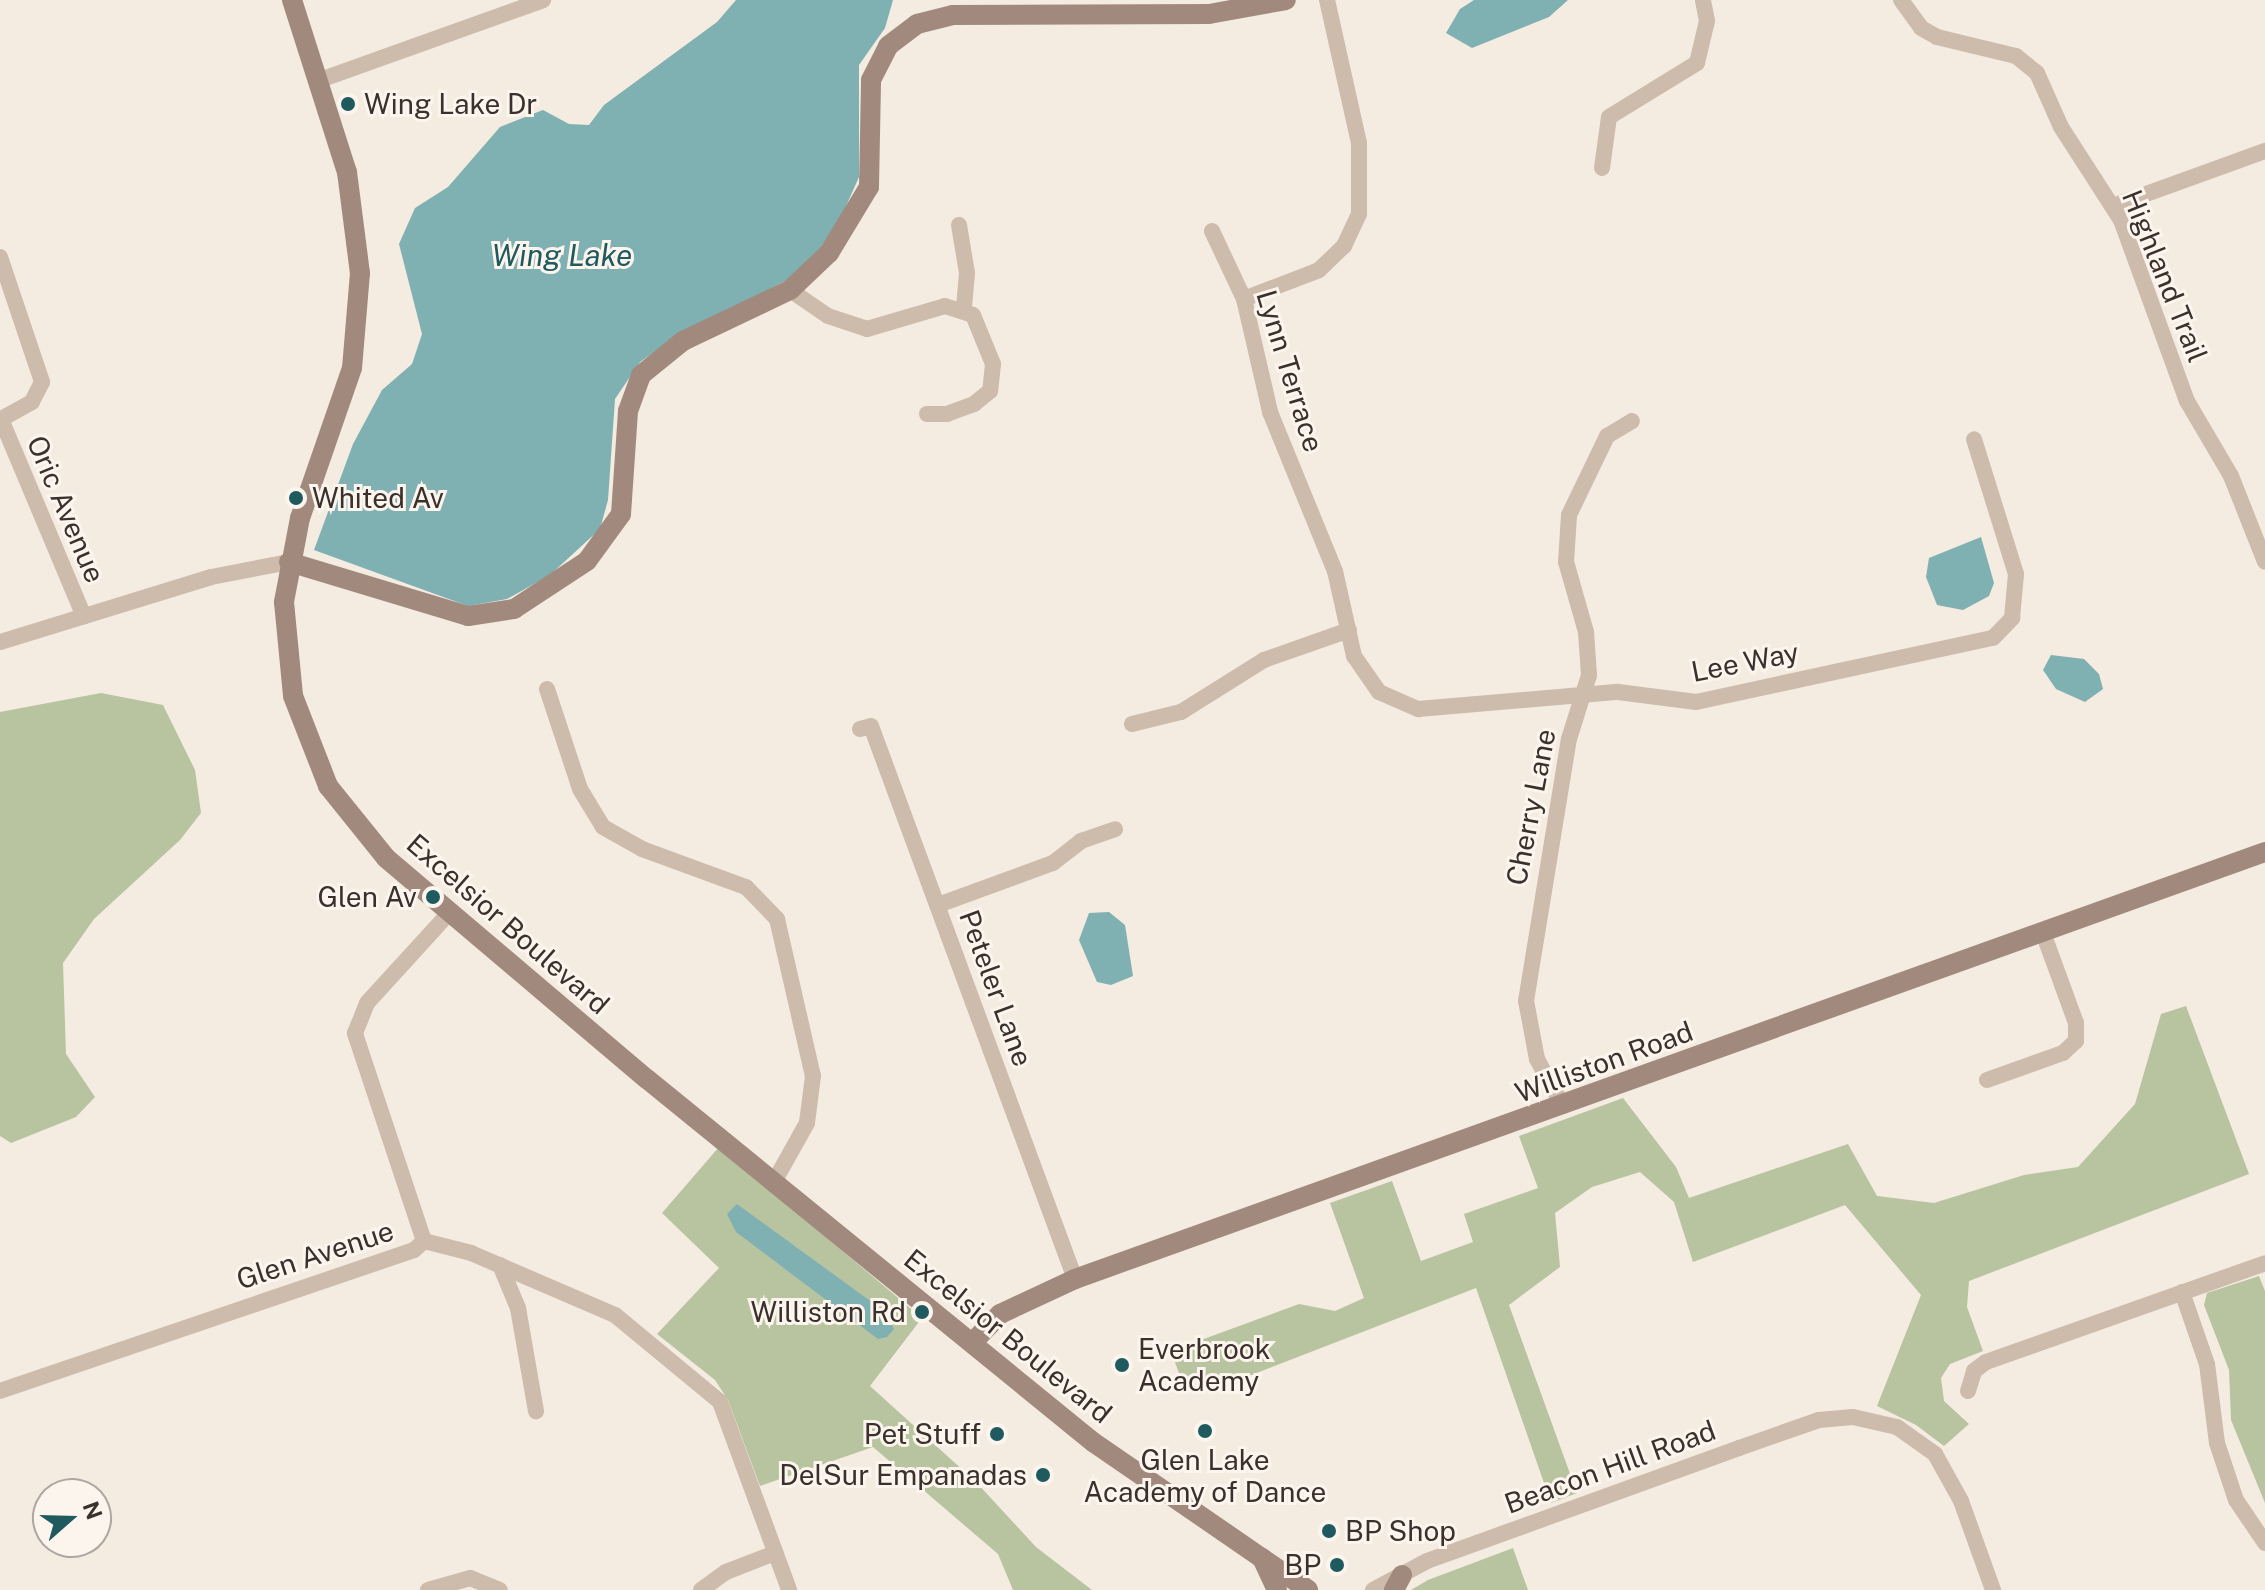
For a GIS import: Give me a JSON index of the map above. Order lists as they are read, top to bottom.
{
  "streets": {
    "main road": ["Excelsior Boulevard", "Williston Road"],
    "street": [
      "Highland Trail",
      "Lynn Terrace",
      "Oric Avenue",
      "Lee Way",
      "Cherry Lane",
      "Peteler Lane",
      "Glen Avenue",
      "Beacon Hill Road"
    ]
  },
  "crossings": [
    ["Lynn Terrace", "Lee Way"],
    ["Lee Way", "Cherry Lane"],
    ["Cherry Lane", "Williston Road"],
    ["Excelsior Boulevard", "Williston Road"],
    ["Excelsior Boulevard", "Glen Avenue"],
    ["Peteler Lane", "Williston Road"]
  ],
  "water": ["Wing Lake"],
  "places": [
    "Wing Lake Dr",
    "Whited Av",
    "Glen Av",
    "Williston Rd",
    "Everbrook Academy",
    "Glen Lake Academy of Dance",
    "Pet Stuff",
    "DelSur Empanadas",
    "BP Shop",
    "BP"
  ],
  "north": "right"
}
